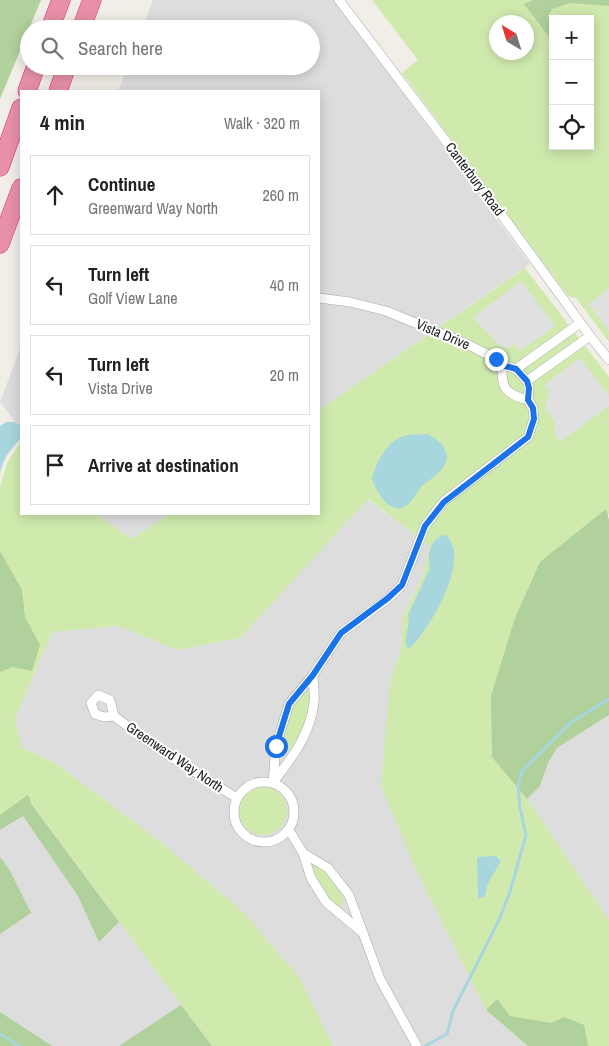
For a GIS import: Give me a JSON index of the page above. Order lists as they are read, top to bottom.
{
  "streets": {
    "street": ["Canterbury Road", "Vista Drive", "Greenward Way North"]
  },
  "north": "top left",
  "page": {
    "map_buttons": ["+", "−"],
    "search": "Search here",
    "heading": ["4 min", "Walk · 320 m"],
    "list": [
      ["Continue", "Greenward Way North", "260 m"],
      ["Turn left", "Golf View Lane", "40 m"],
      ["Turn left", "Vista Drive", "20 m"],
      "Arrive at destination"
    ]
  }
}
